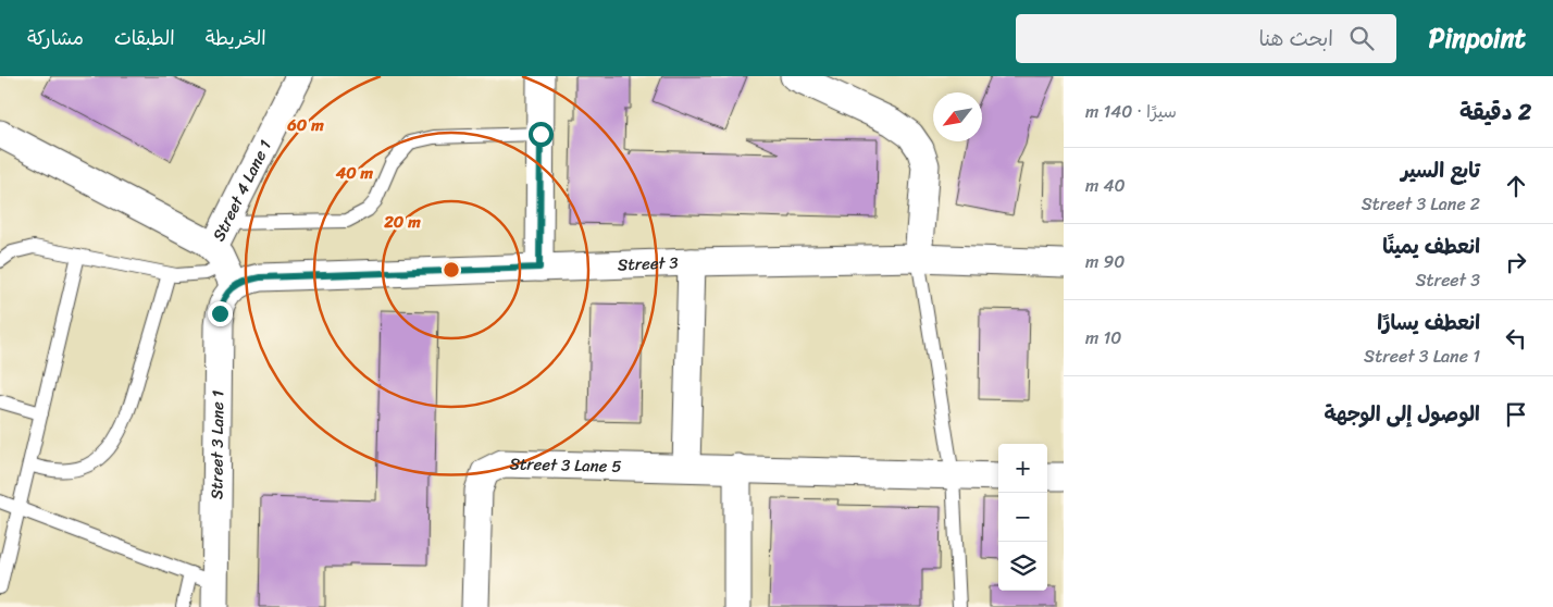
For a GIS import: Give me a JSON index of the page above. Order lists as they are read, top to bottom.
{
  "streets": {
    "street": [
      "Street 4 Lane 1",
      "Street 3",
      "Street 3 Lane 1",
      "Street 3 Lane 5"
    ]
  },
  "crossings": [
    ["Street 4 Lane 1", "Street 3"],
    ["Street 4 Lane 1", "Street 3 Lane 1"],
    ["Street 3", "Street 3 Lane 1"]
  ],
  "north": "bottom left",
  "page": {
    "header": "Pinpoint",
    "search": "ابحث هنا",
    "nav": ["الخريطة", "الطبقات", "مشاركة"],
    "heading": ["2 دقيقة", "سيرًا · 140 m"],
    "list": [
      ["تابع السير", "Street 3 Lane 2", "40 m"],
      ["انعطف يمينًا", "Street 3", "90 m"],
      ["انعطف يسارًا", "Street 3 Lane 1", "10 m"],
      "الوصول إلى الوجهة"
    ],
    "map_buttons": ["+", "−"]
  },
  "rings": ["60 m", "40 m", "20 m"]
}
